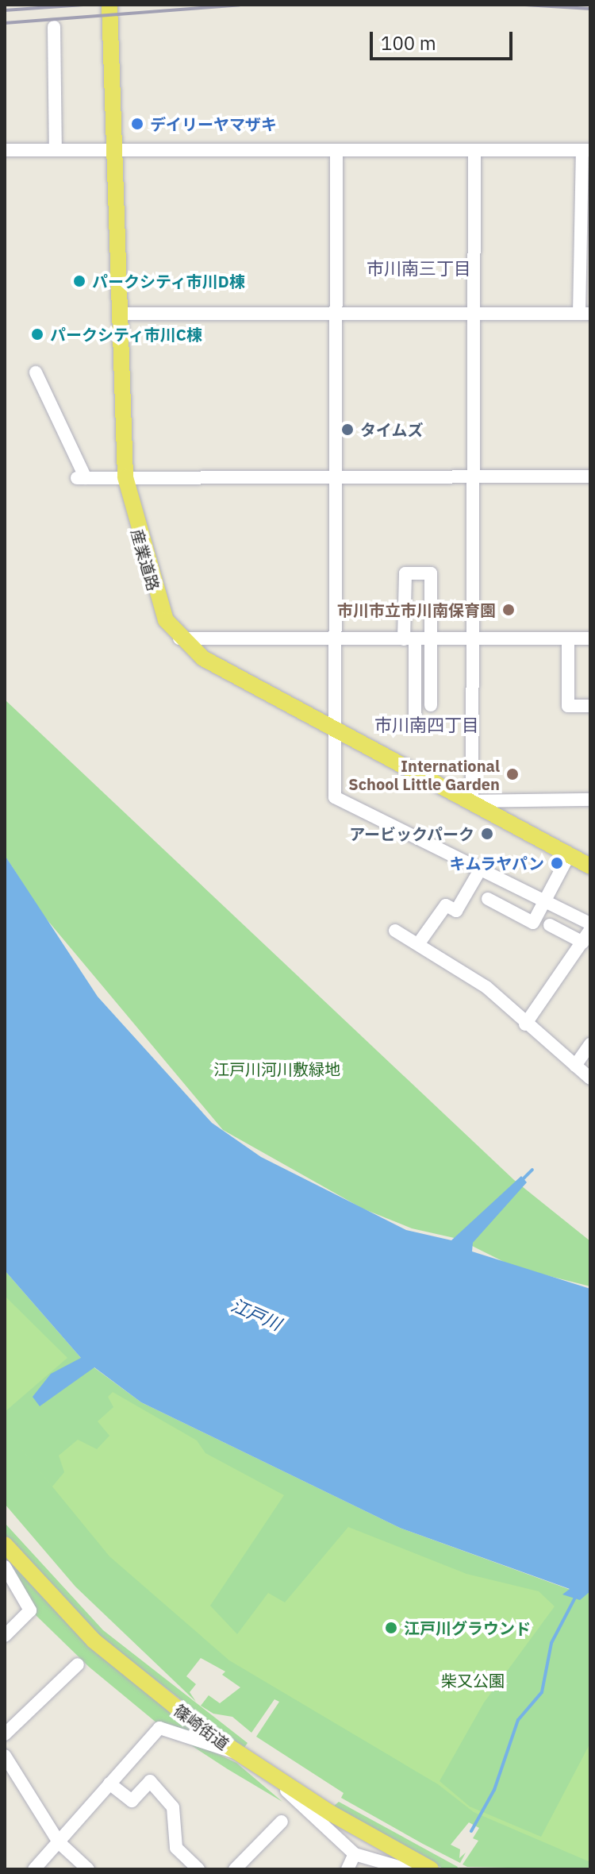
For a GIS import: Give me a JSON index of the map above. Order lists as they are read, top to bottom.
{
  "streets": {
    "main road": ["産業道路", "篠崎街道"]
  },
  "districts": ["市川南三丁目", "市川南四丁目"],
  "water": ["江戸川"],
  "parks": ["江戸川河川敷緑地", "柴又公園"],
  "places": [
    "デイリーヤマザキ",
    "パークシティ市川D棟",
    "パークシティ市川C棟",
    "タイムズ",
    "市川市立市川南保育園",
    "International School Little Garden",
    "アービックパーク",
    "キムラヤパン",
    "江戸川グラウンド"
  ],
  "scale_bar": "100 m"
}
